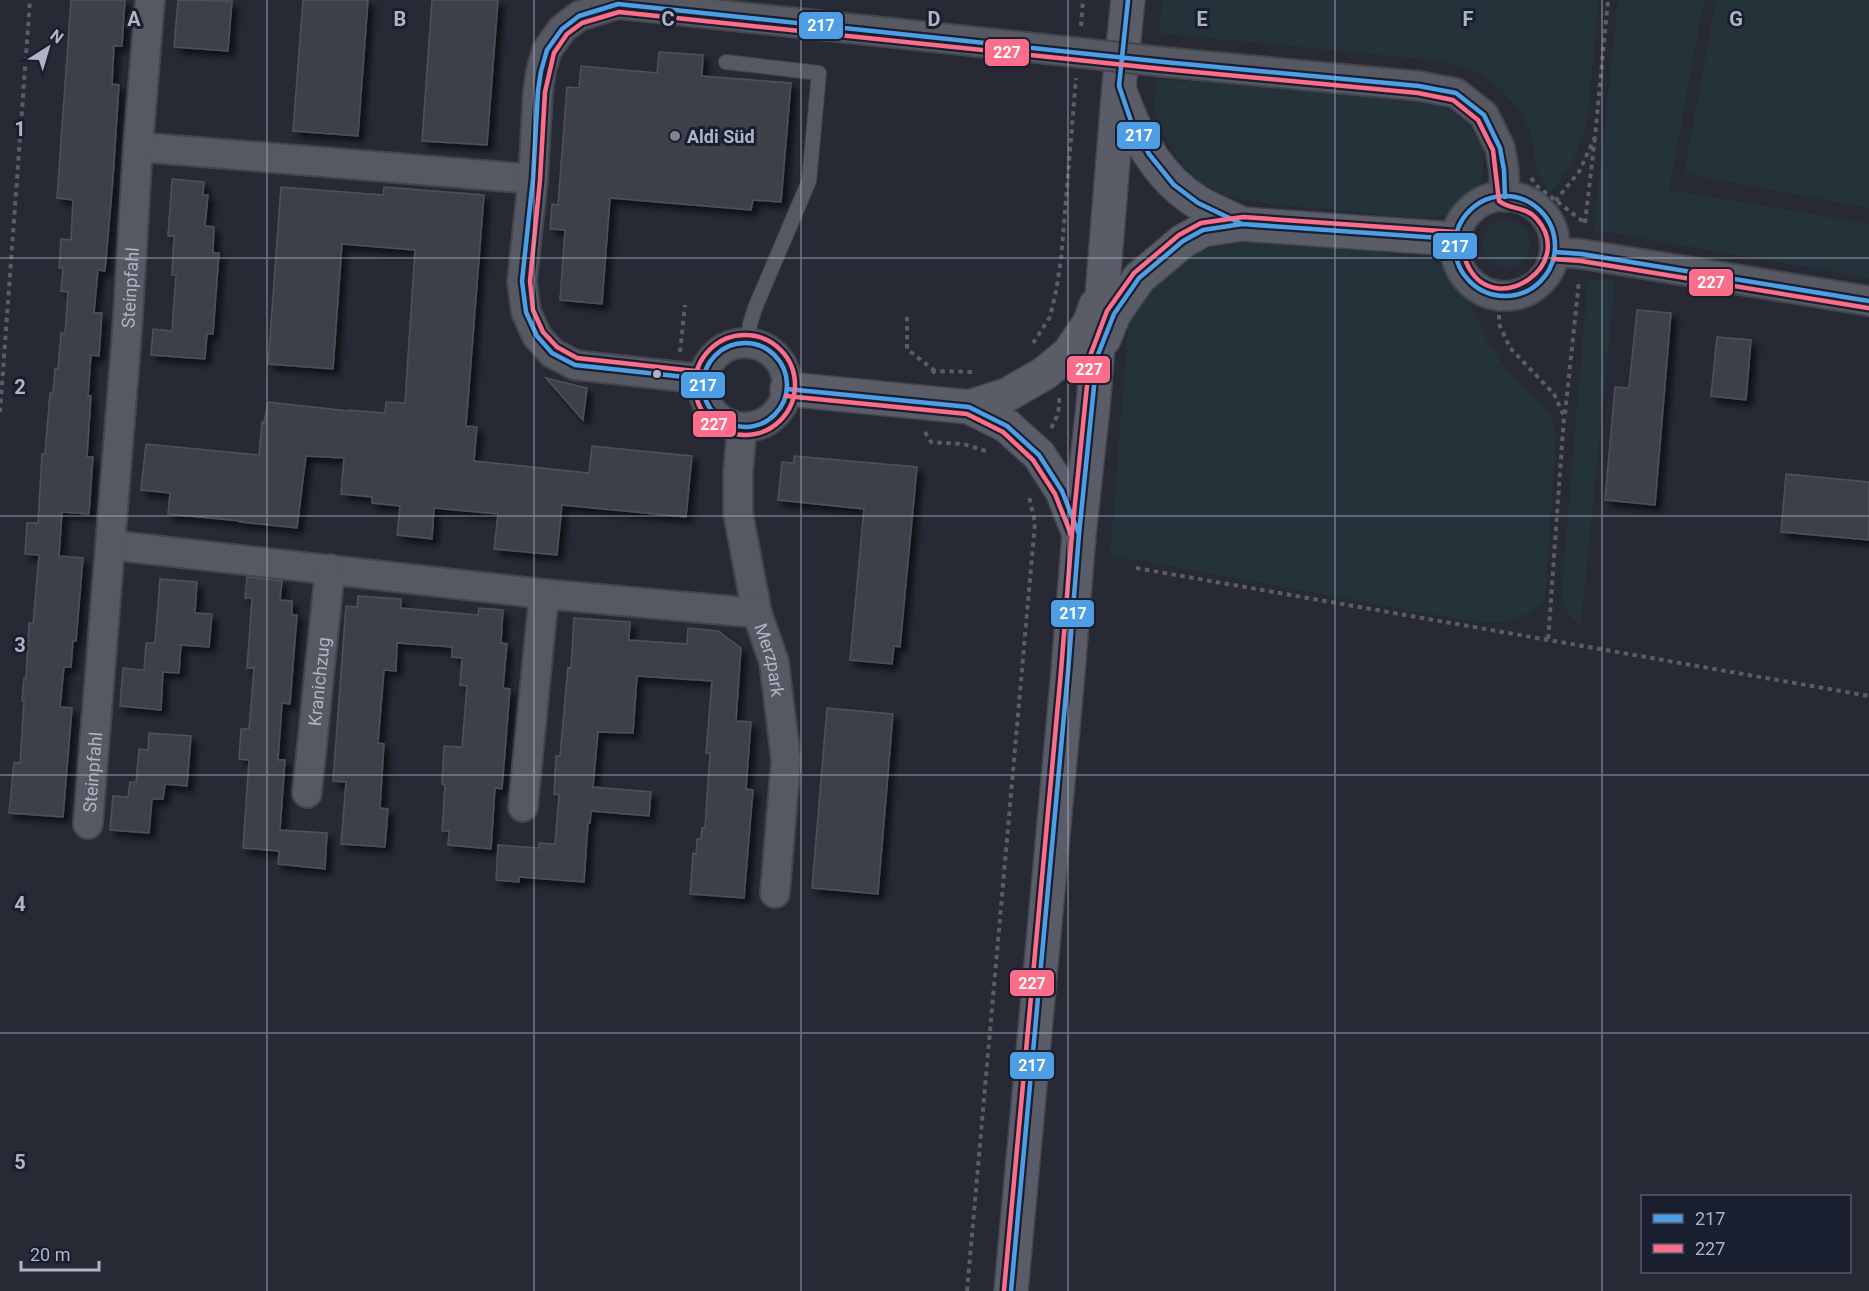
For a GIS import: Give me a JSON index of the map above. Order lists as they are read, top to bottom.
{
  "streets": {
    "street": ["Steinpfahl", "Merzpark", "Kranichzug"]
  },
  "places": ["Aldi Süd"],
  "lines": ["transit line 217", "transit line 227"],
  "legend": ["217", "227"],
  "scale_bar": "20 m",
  "north": "top right",
  "grid": {
    "columns": [
      "A",
      "B",
      "C",
      "D",
      "E",
      "F",
      "G"
    ],
    "rows": [
      "1",
      "2",
      "3",
      "4",
      "5"
    ]
  }
}
